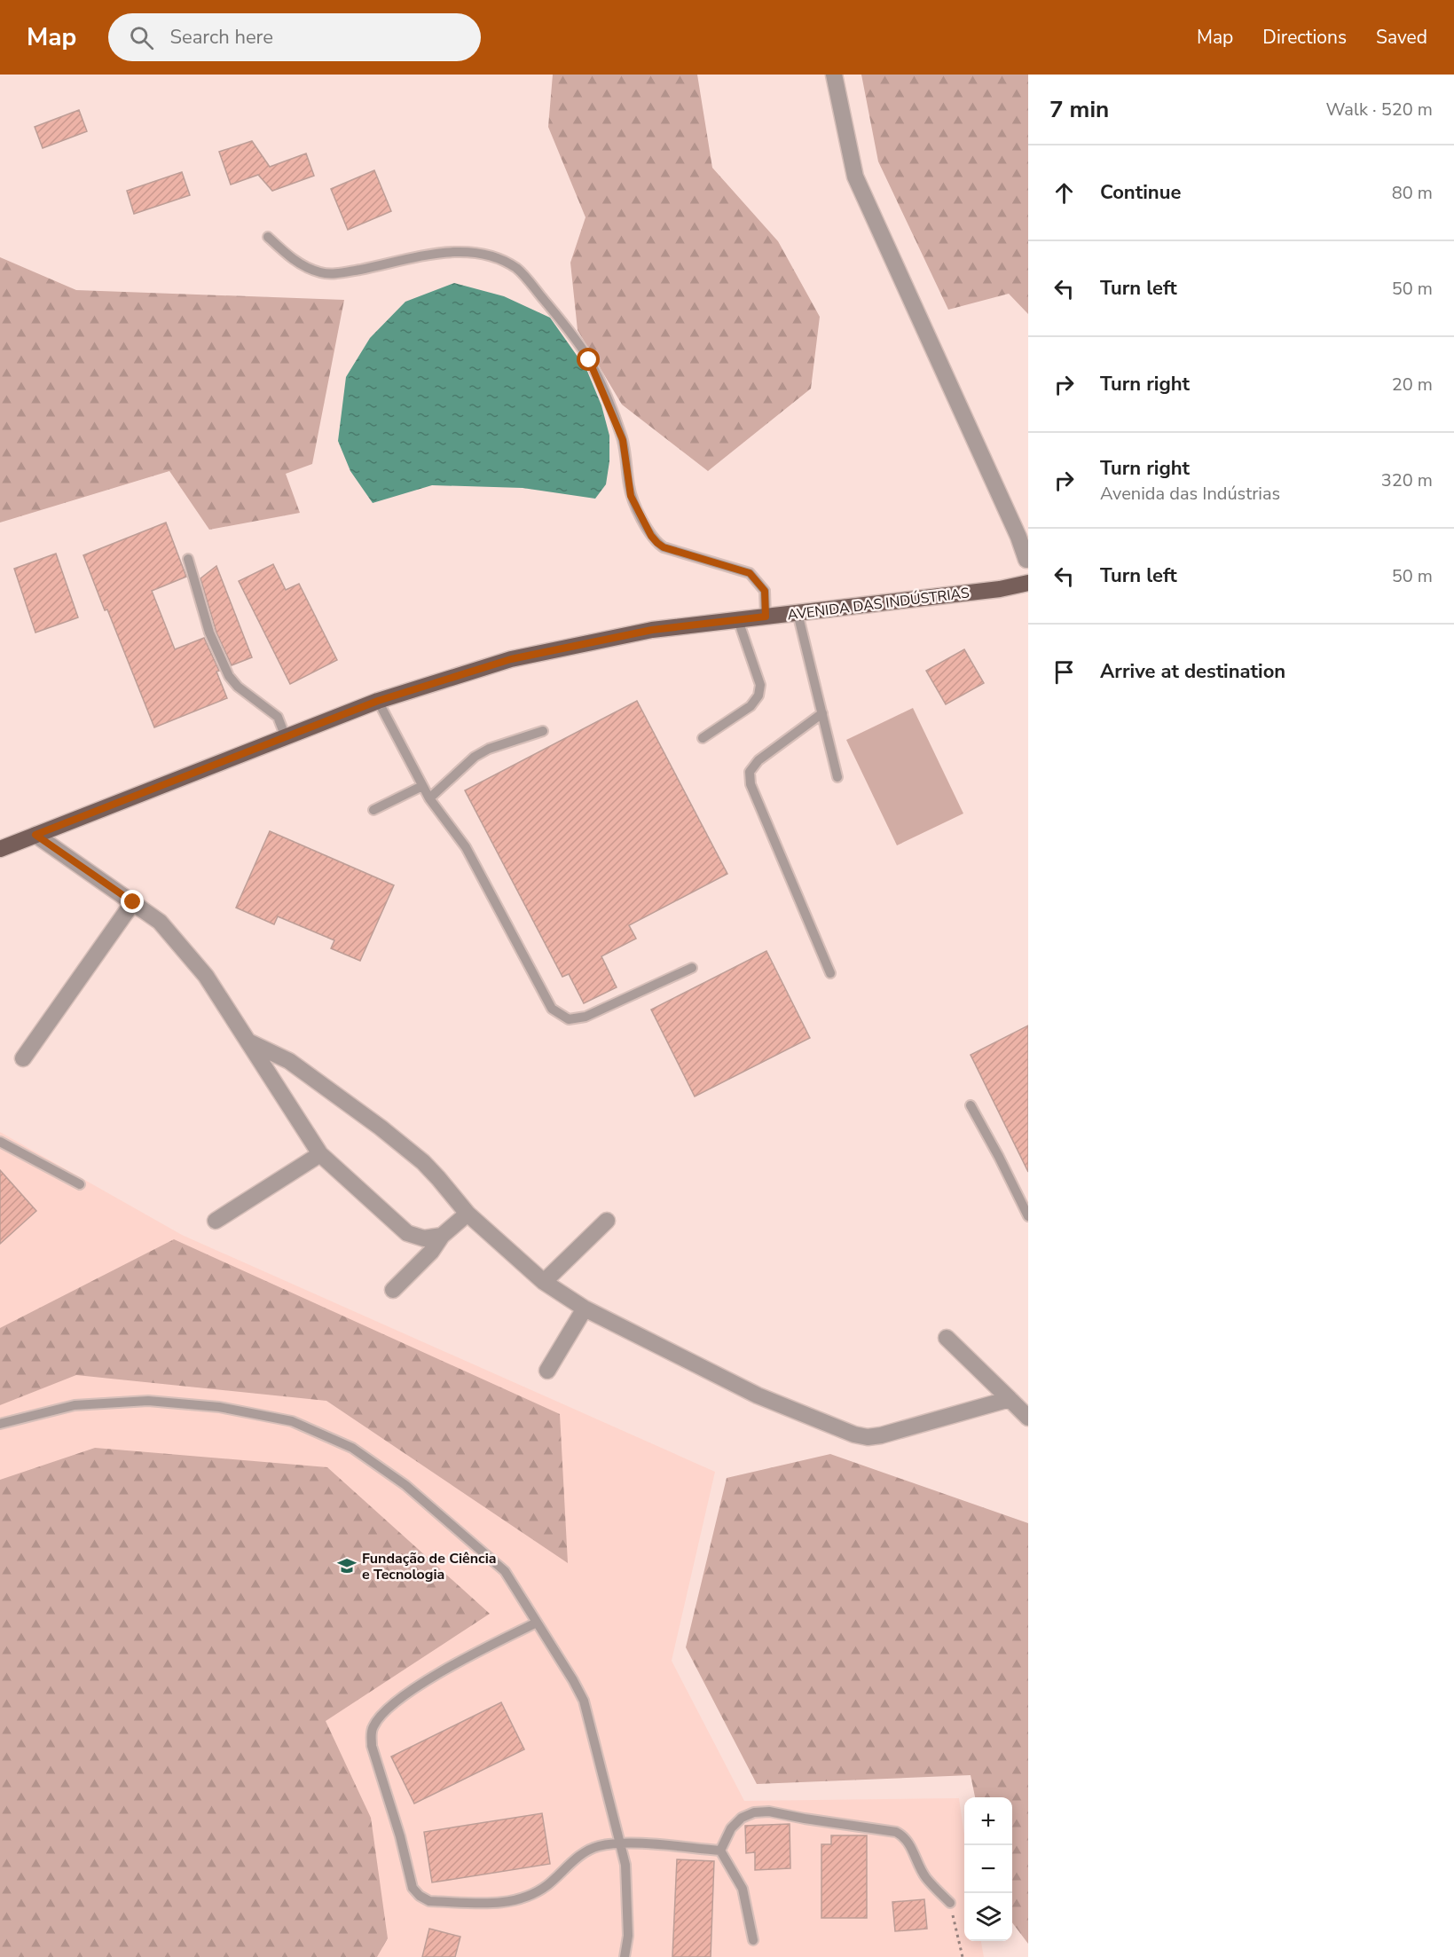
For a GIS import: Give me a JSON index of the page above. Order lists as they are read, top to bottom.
{
  "streets": {
    "main road": ["AVENIDA DAS INDÚSTRIAS"]
  },
  "places": {
    "school or university": ["Fundação de Ciência e Tecnologia"]
  },
  "page": {
    "header": "Map",
    "search": "Search here",
    "nav": ["Map", "Directions", "Saved"],
    "heading": ["7 min", "Walk · 520 m"],
    "list": [
      ["Continue", "80 m"],
      ["Turn left", "50 m"],
      ["Turn right", "20 m"],
      ["Turn right", "Avenida das Indústrias", "320 m"],
      ["Turn left", "50 m"],
      "Arrive at destination"
    ],
    "map_buttons": ["+", "−"]
  }
}
